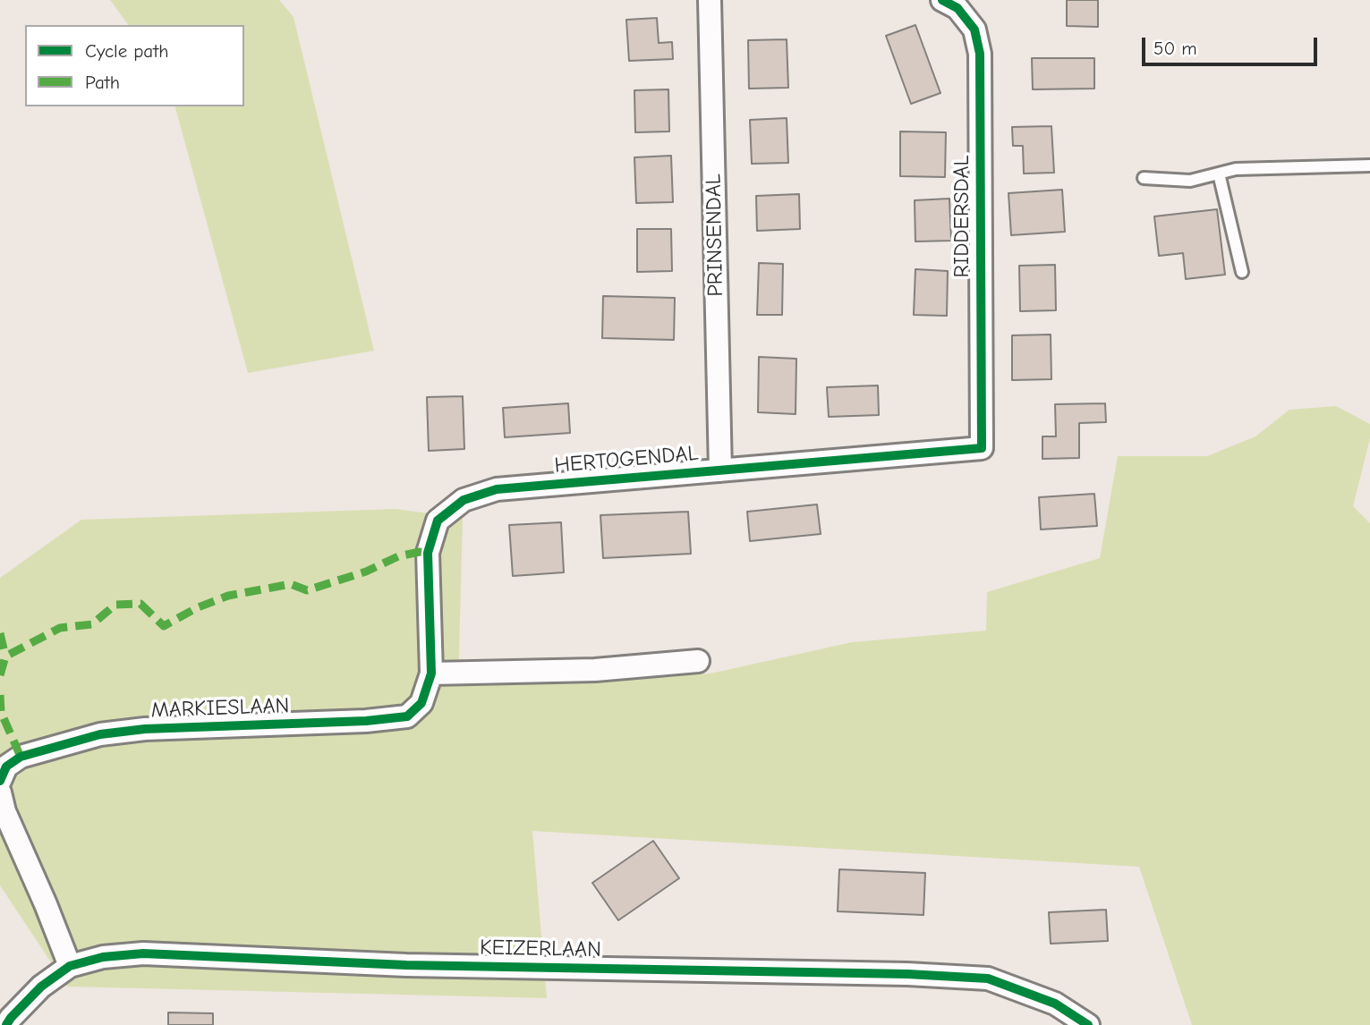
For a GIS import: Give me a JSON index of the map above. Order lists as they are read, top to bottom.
{
  "streets": {
    "street": [
      "RIDDERSDAL",
      "PRINSENDAL",
      "HERTOGENDAL",
      "MARKIESLAAN",
      "KEIZERLAAN"
    ]
  },
  "crossings": [
    ["RIDDERSDAL", "HERTOGENDAL"],
    ["PRINSENDAL", "HERTOGENDAL"],
    ["HERTOGENDAL", "MARKIESLAAN"]
  ],
  "legend": ["Cycle path", "Path"],
  "scale_bar": "50 m"
}
